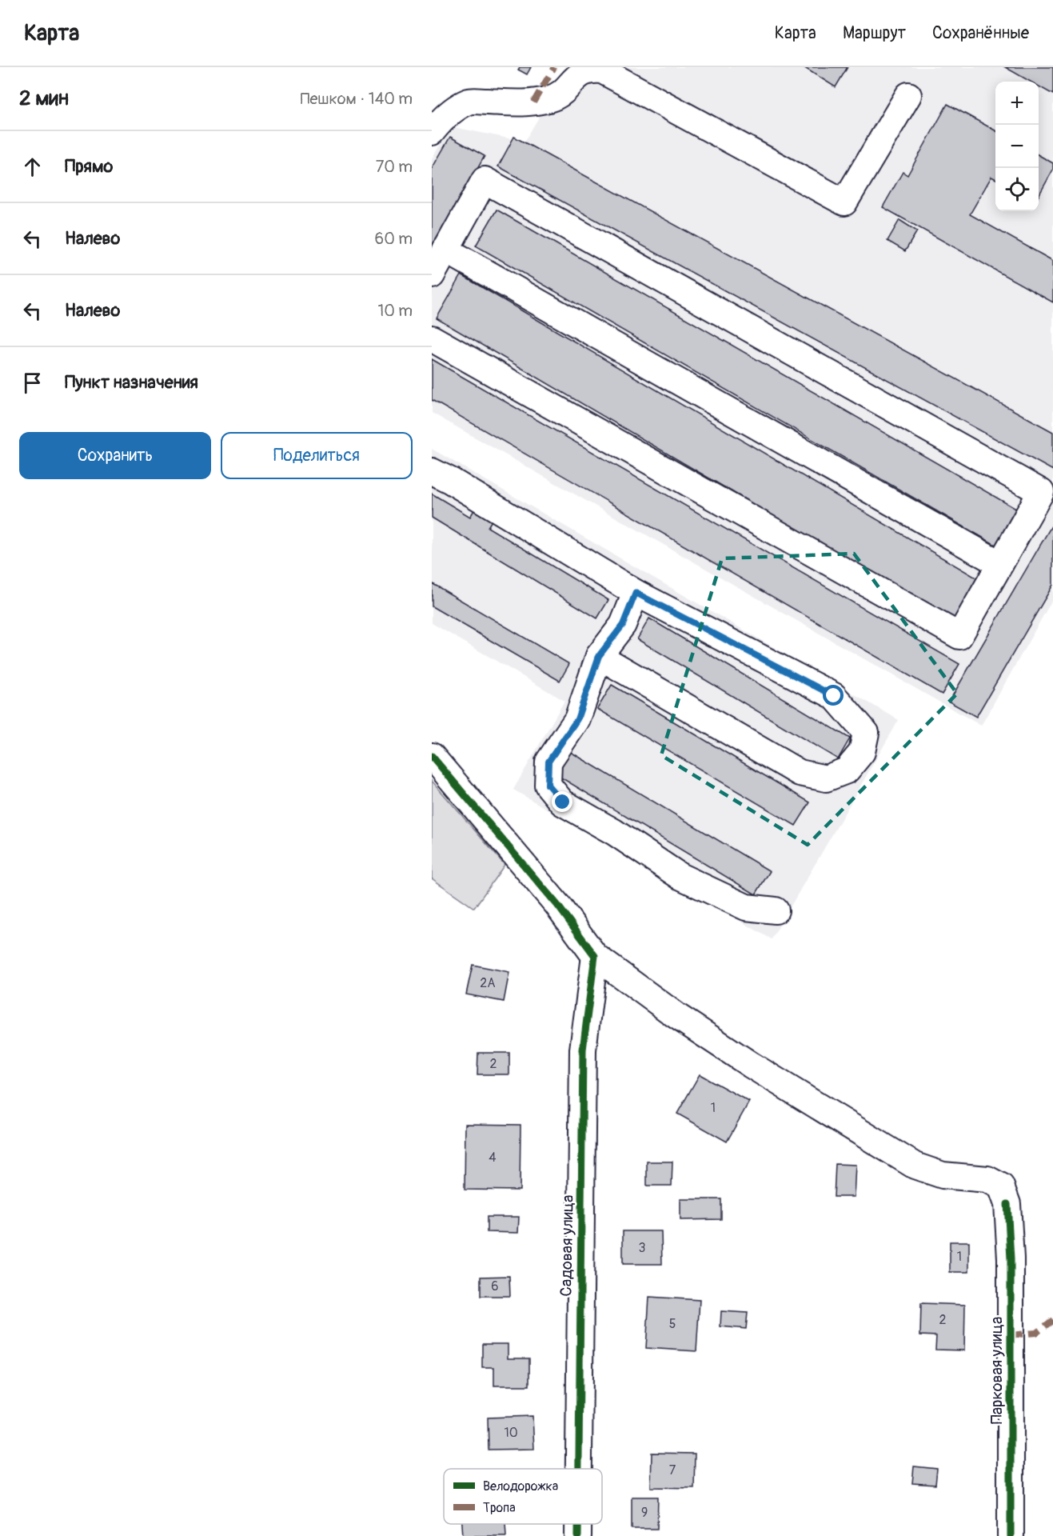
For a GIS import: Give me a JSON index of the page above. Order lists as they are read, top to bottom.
{
  "streets": {
    "street": ["Садовая улица", "Парковая улица"]
  },
  "crossings": [
    ["Садовая улица", "Парковая улица"]
  ],
  "house_numbers": [
    "2А",
    "2",
    "1",
    "4",
    "3",
    "1",
    "6",
    "2",
    "5",
    "10",
    "7",
    "9"
  ],
  "legend": ["Велодорожка", "Тропа"],
  "page": {
    "header": "Карта",
    "nav": ["Карта", "Маршрут", "Сохранённые"],
    "heading": ["2 мин", "Пешком · 140 m"],
    "map_buttons": ["+", "−"],
    "list": [
      ["Прямо", "70 m"],
      ["Налево", "60 m"],
      ["Налево", "10 m"],
      "Пункт назначения"
    ],
    "buttons": ["Сохранить", "Поделиться"]
  }
}
